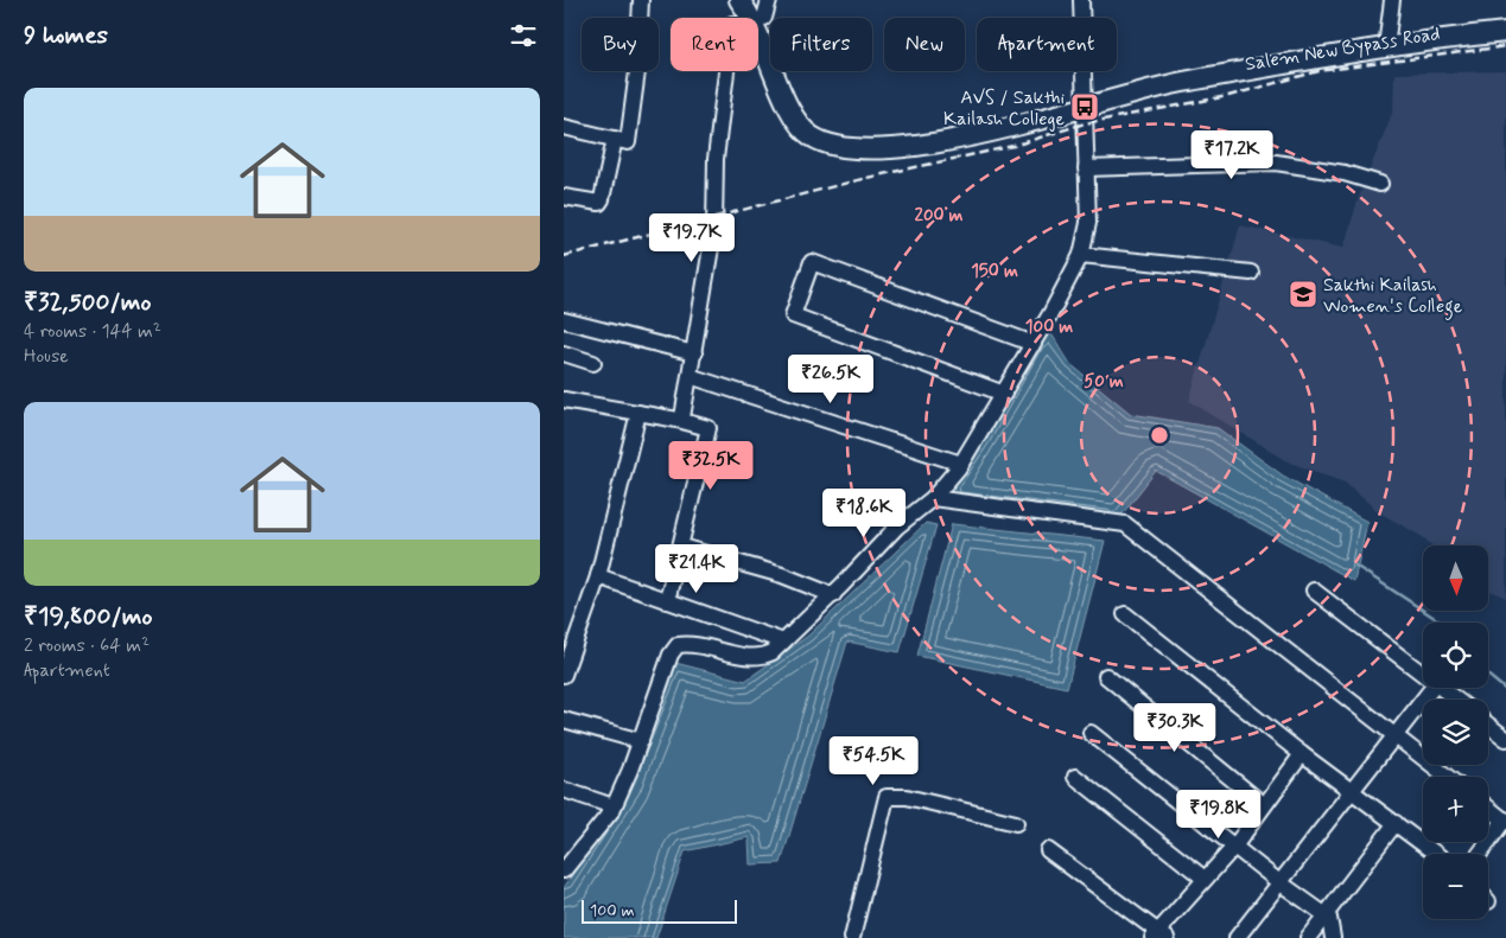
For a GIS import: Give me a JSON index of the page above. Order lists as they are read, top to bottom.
{
  "streets": {
    "main road": ["Salem New Bypass Road"]
  },
  "places": {
    "bus stop": ["AVS / Sakthi Kailash College"],
    "school or university": ["Sakthi Kailash Women's College"]
  },
  "scale_bar": "100 m",
  "north": "bottom",
  "page": {
    "heading": "9 homes",
    "chip": [
      "Buy",
      "Rent",
      "Filters",
      "New",
      "Apartment"
    ],
    "list": [
      {
        "name": "₹32,500/mo",
        "note": "4 rooms · 144 m² · House"
      },
      {
        "name": "₹19,800/mo",
        "note": "2 rooms · 64 m² · Apartment"
      }
    ],
    "price": [
      "₹17.2K",
      "₹19.7K",
      "₹26.5K",
      "₹32.5K",
      "₹18.6K",
      "₹21.4K",
      "₹30.3K",
      "₹54.5K",
      "₹19.8K"
    ],
    "map_buttons": ["+", "−"],
    "scale": "100 m"
  },
  "rings": [
    "200 m",
    "150 m",
    "100 m",
    "50 m"
  ]
}
